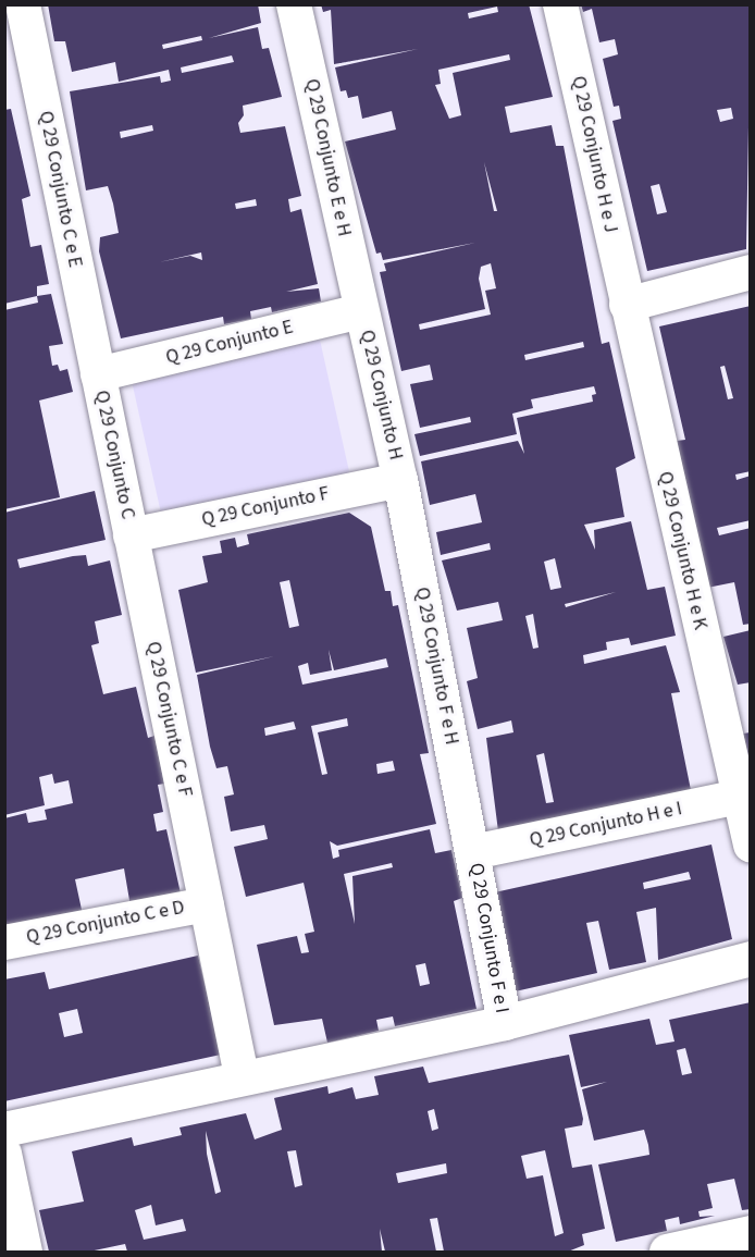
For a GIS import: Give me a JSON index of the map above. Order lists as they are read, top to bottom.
{
  "streets": {
    "street": [
      "Q 29 Conjunto H e J",
      "Q 29 Conjunto E e H",
      "Q 29 Conjunto C e E",
      "Q 29 Conjunto E",
      "Q 29 Conjunto H",
      "Q 29 Conjunto C",
      "Q 29 Conjunto F",
      "Q 29 Conjunto H e K",
      "Q 29 Conjunto F e H",
      "Q 29 Conjunto C e F",
      "Q 29 Conjunto H e I",
      "Q 29 Conjunto C e D",
      "Q 29 Conjunto F e I"
    ]
  },
  "crossings": [
    ["Q 29 Conjunto H e J", "Q 29 Conjunto H e K"],
    ["Q 29 Conjunto E e H", "Q 29 Conjunto E"],
    ["Q 29 Conjunto E e H", "Q 29 Conjunto H"],
    ["Q 29 Conjunto C e E", "Q 29 Conjunto E"],
    ["Q 29 Conjunto C e E", "Q 29 Conjunto C"],
    ["Q 29 Conjunto E", "Q 29 Conjunto H"],
    ["Q 29 Conjunto E", "Q 29 Conjunto C"],
    ["Q 29 Conjunto H", "Q 29 Conjunto F"],
    ["Q 29 Conjunto H", "Q 29 Conjunto F e H"],
    ["Q 29 Conjunto C", "Q 29 Conjunto F"],
    ["Q 29 Conjunto C", "Q 29 Conjunto C e F"],
    ["Q 29 Conjunto F", "Q 29 Conjunto F e H"],
    ["Q 29 Conjunto F", "Q 29 Conjunto C e F"],
    ["Q 29 Conjunto H e K", "Q 29 Conjunto H e I"],
    ["Q 29 Conjunto F e H", "Q 29 Conjunto H e I"],
    ["Q 29 Conjunto F e H", "Q 29 Conjunto F e I"],
    ["Q 29 Conjunto C e F", "Q 29 Conjunto C e D"],
    ["Q 29 Conjunto H e I", "Q 29 Conjunto F e I"]
  ]
}
